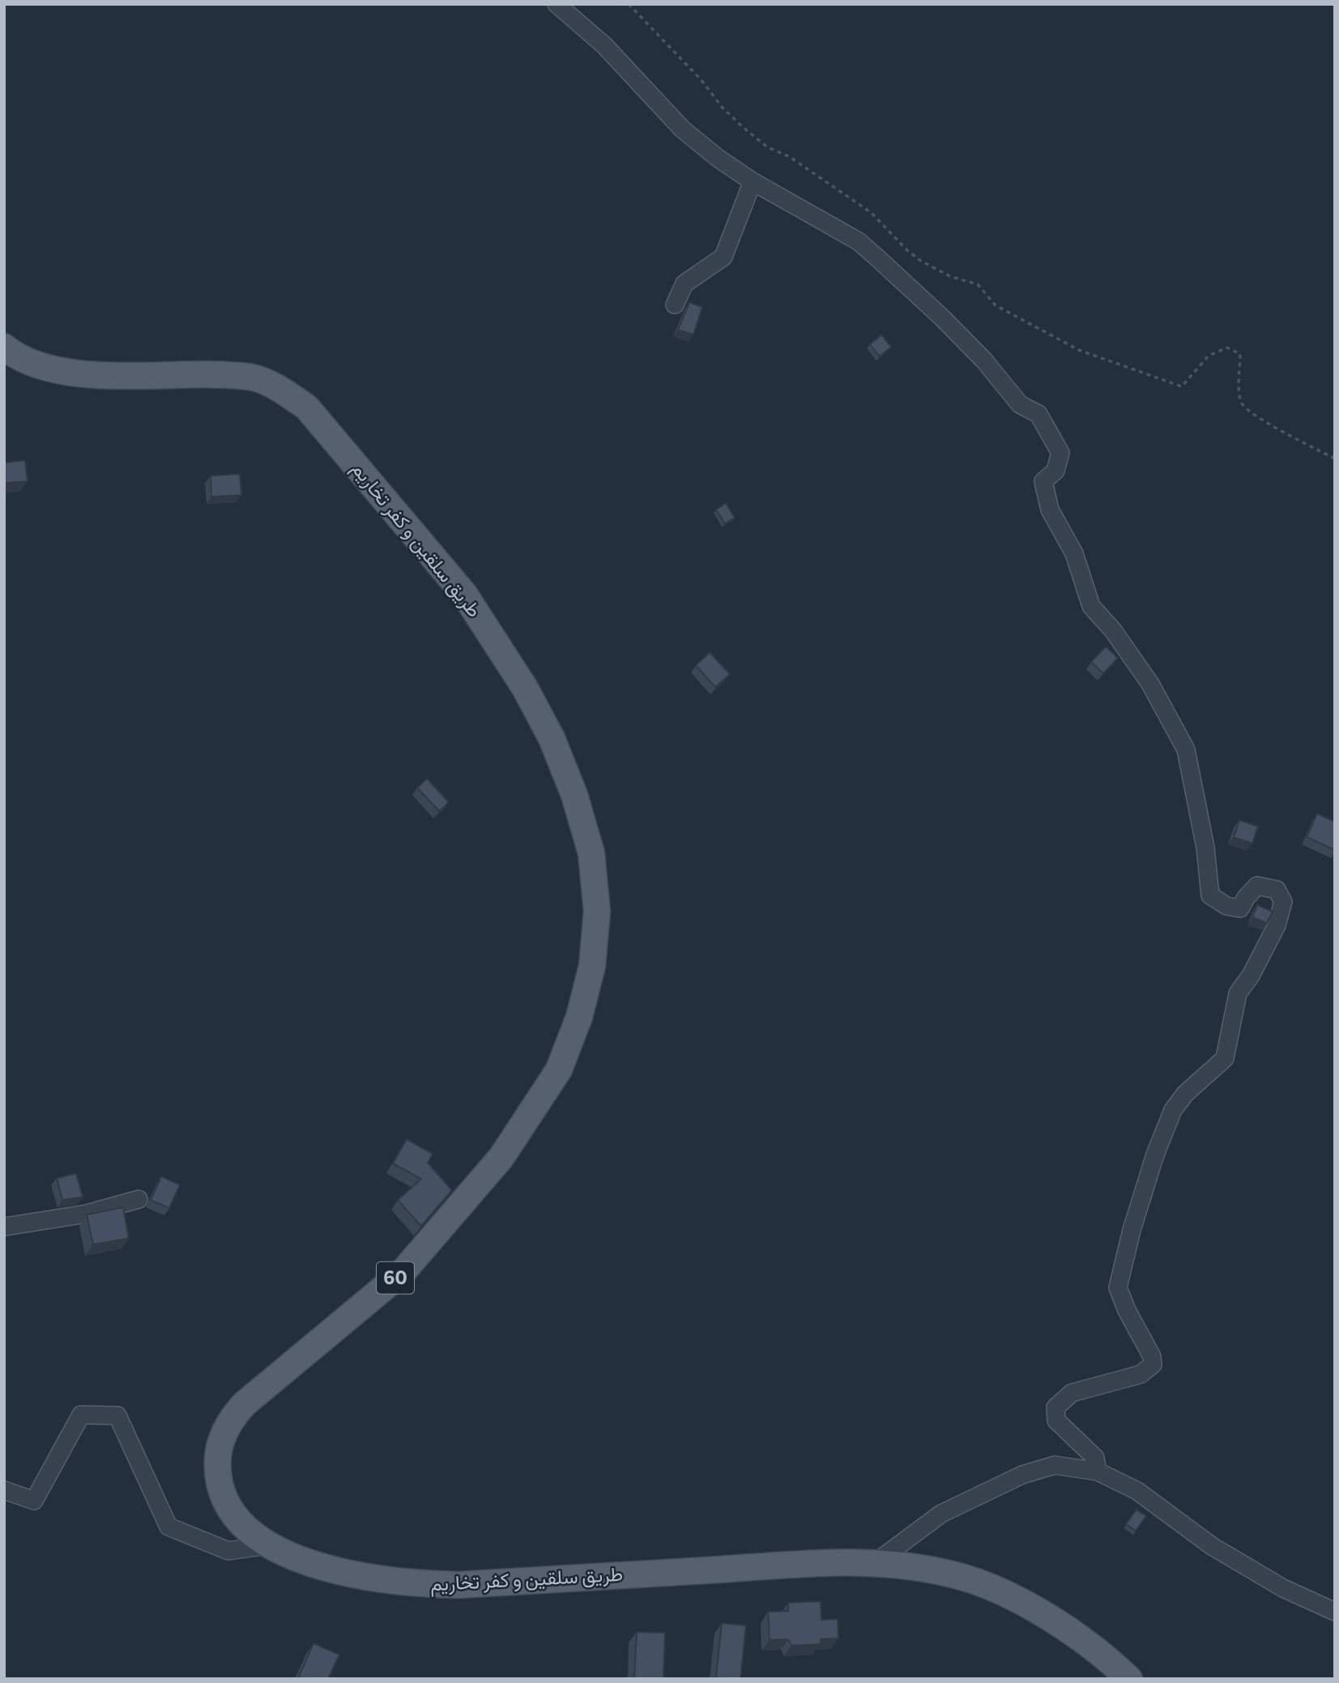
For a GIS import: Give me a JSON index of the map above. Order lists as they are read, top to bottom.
{
  "streets": {
    "main road": ["طريق سلقين و كفر تخاريم", "60"]
  }
}
